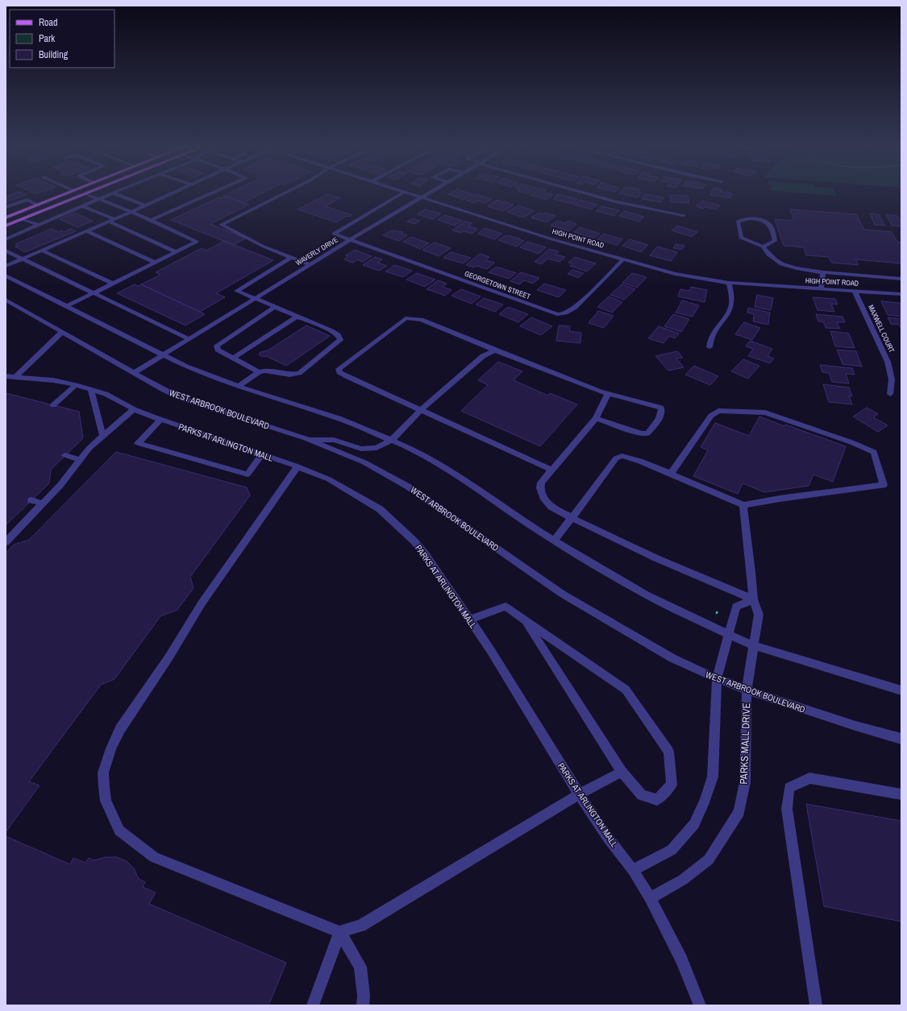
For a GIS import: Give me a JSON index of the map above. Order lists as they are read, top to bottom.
{
  "streets": {
    "street": [
      "HIGH POINT ROAD",
      "WAVERLY DRIVE",
      "GEORGETOWN STREET",
      "MAXWELL COURT",
      "WEST ARBROOK BOULEVARD",
      "PARKS AT ARLINGTON MALL",
      "PARKS MALL DRIVE"
    ]
  },
  "crossings": [
    ["HIGH POINT ROAD", "WAVERLY DRIVE"],
    ["HIGH POINT ROAD", "GEORGETOWN STREET"],
    ["HIGH POINT ROAD", "MAXWELL COURT"],
    ["WAVERLY DRIVE", "GEORGETOWN STREET"],
    ["WAVERLY DRIVE", "WEST ARBROOK BOULEVARD"],
    ["WEST ARBROOK BOULEVARD", "PARKS MALL DRIVE"],
    ["PARKS AT ARLINGTON MALL", "PARKS MALL DRIVE"]
  ],
  "legend": ["Road", "Park", "Building"]
}
